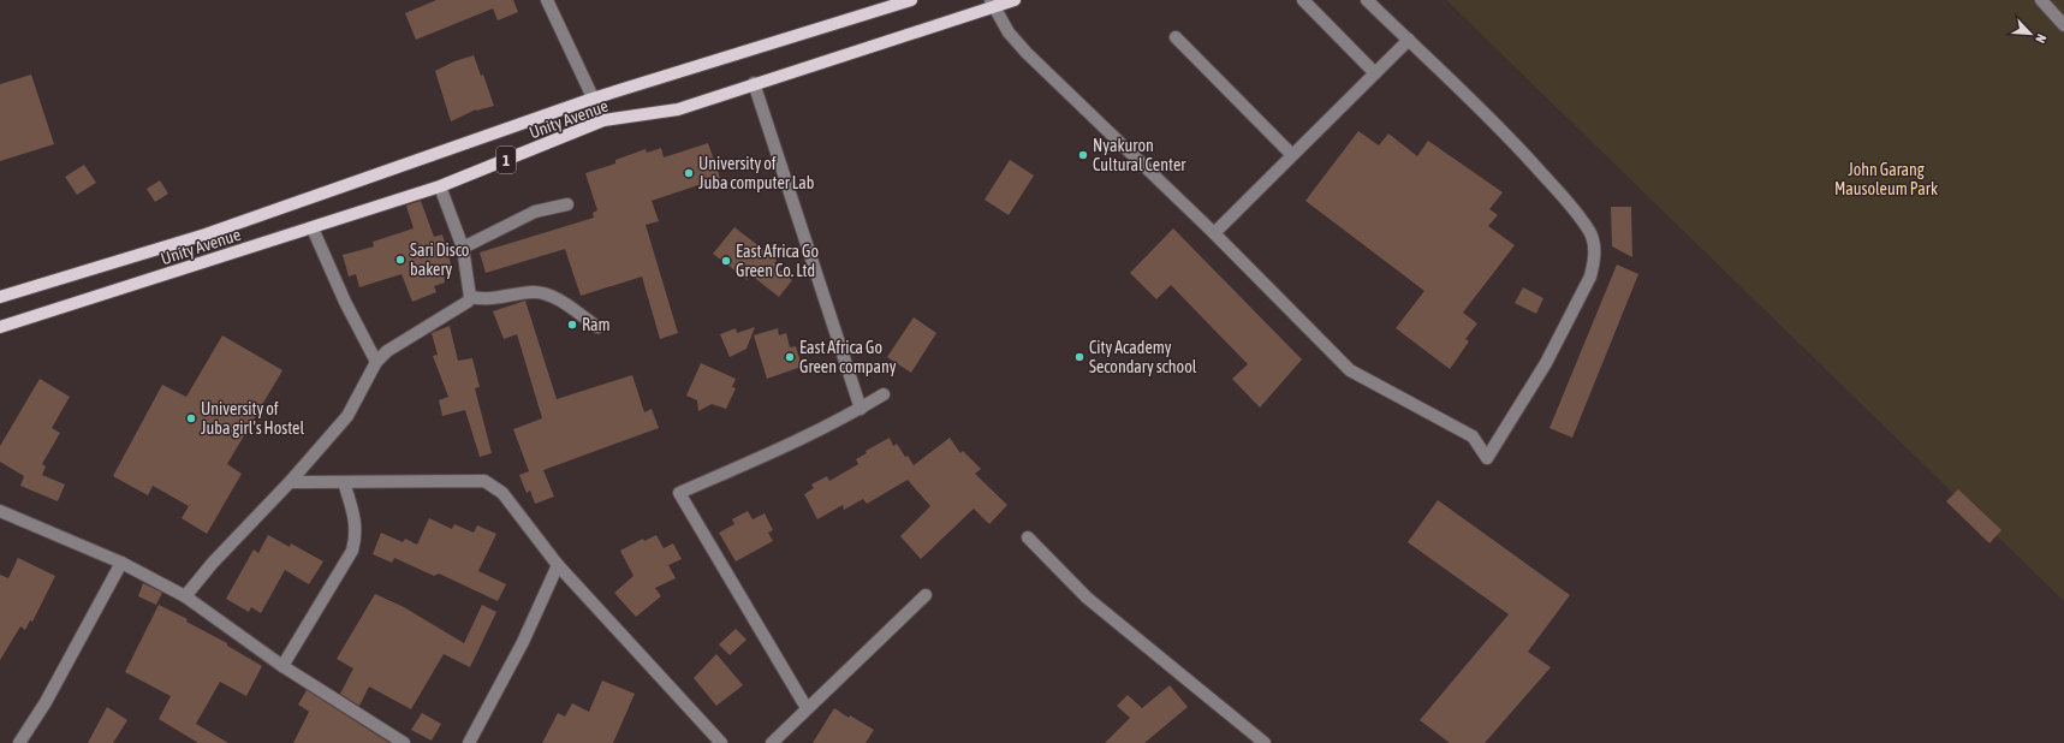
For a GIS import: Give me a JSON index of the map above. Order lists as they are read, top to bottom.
{
  "streets": {
    "main road": ["Unity Avenue", "1"]
  },
  "parks": ["John Garang Mausoleum Park"],
  "places": [
    "Nyakuron Cultural Center",
    "University of Juba computer Lab",
    "Sari Disco bakery",
    "East Africa Go Green Co. Ltd",
    "Ram",
    "East Africa Go Green company",
    "City Academy Secondary school",
    "University of Juba girl's Hostel"
  ],
  "north": "bottom right"
}
